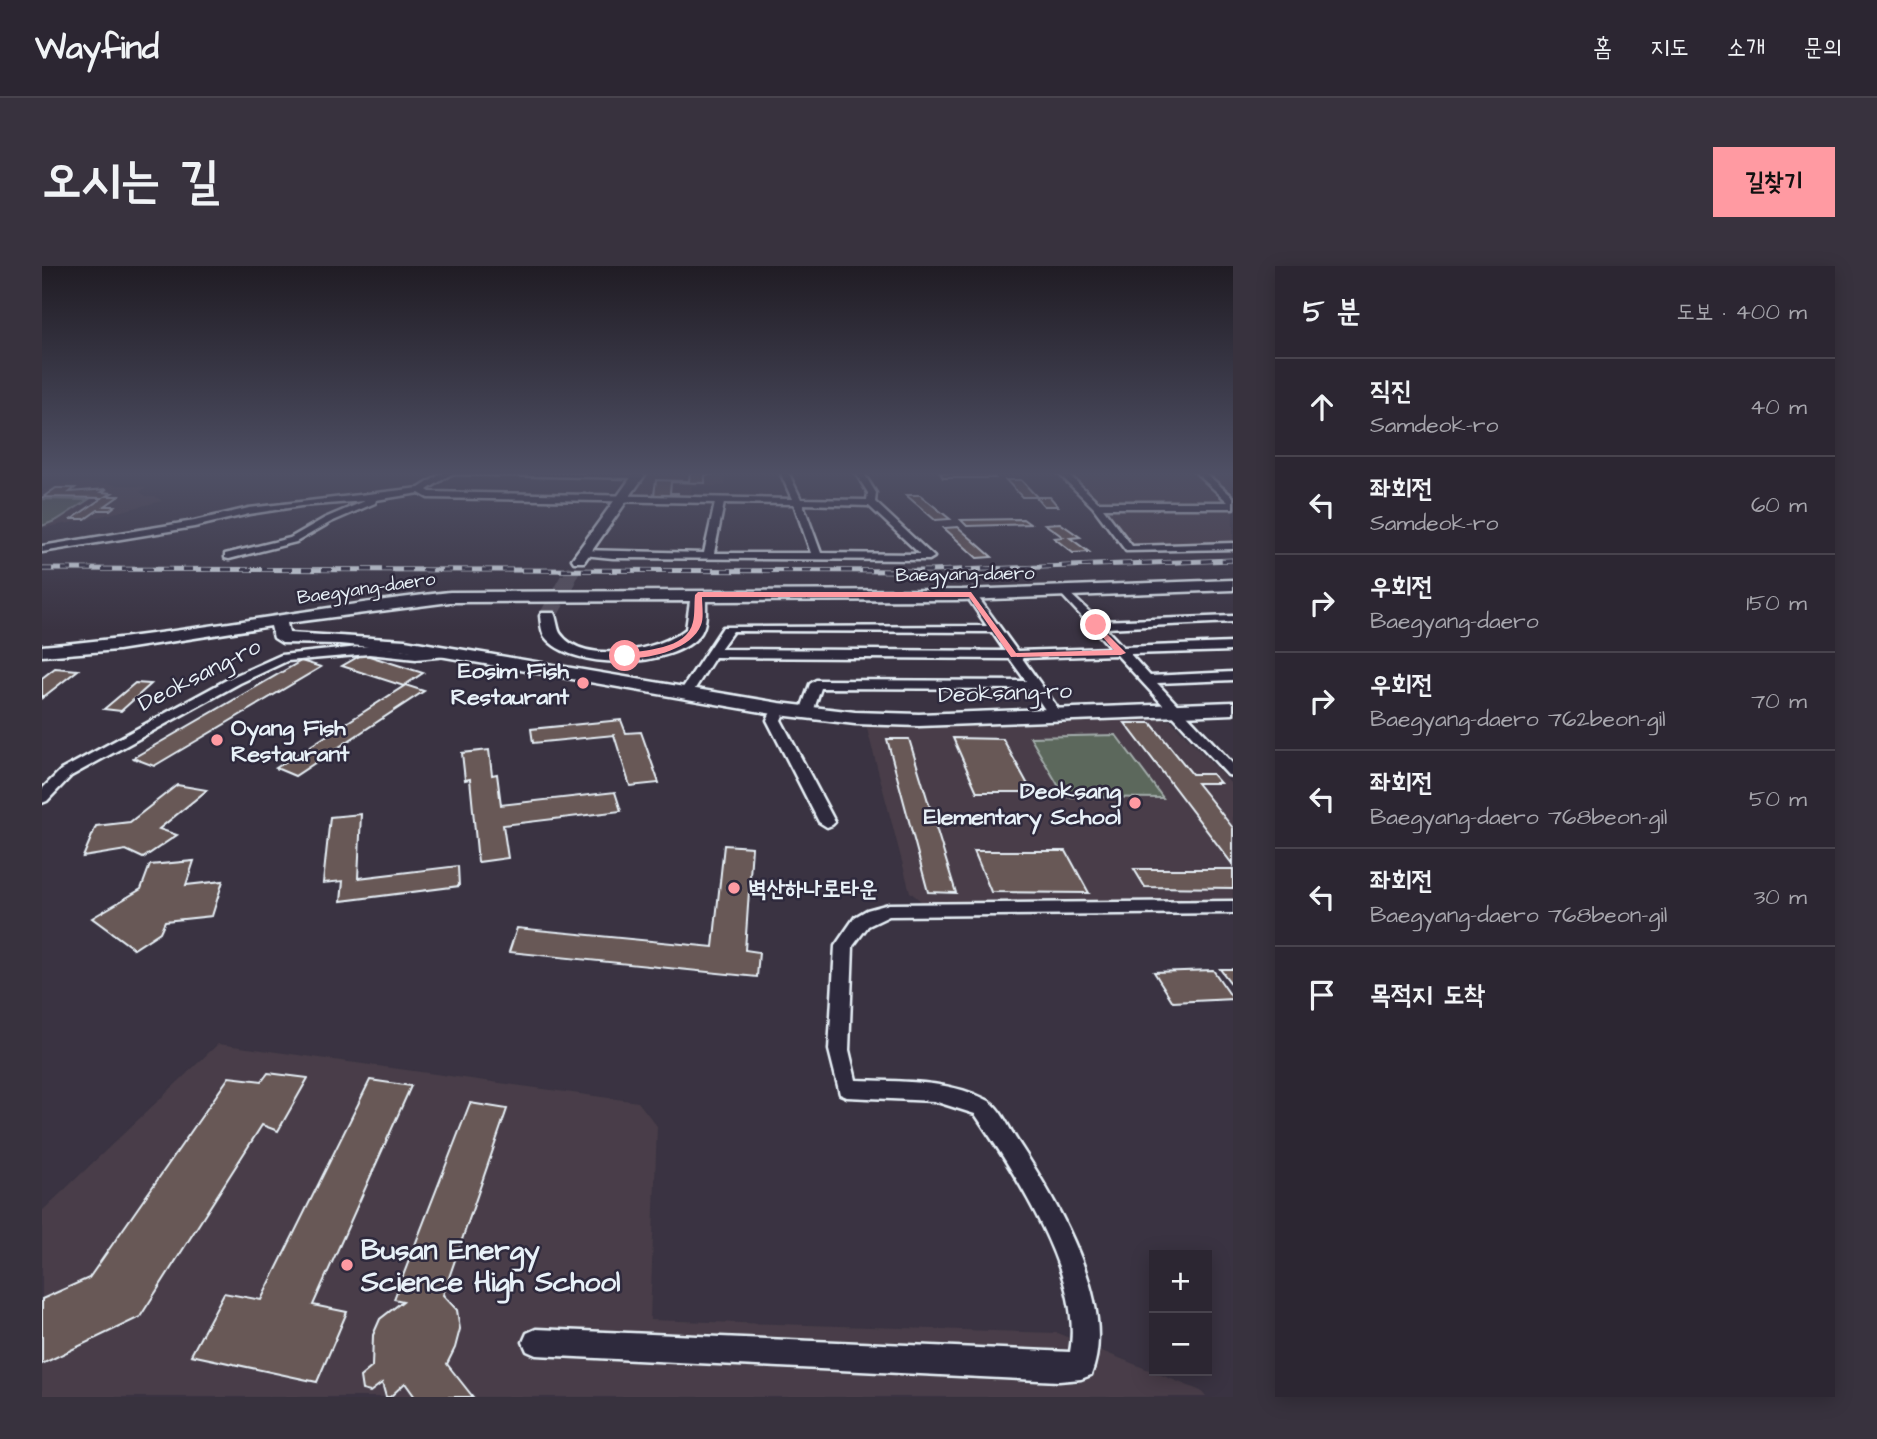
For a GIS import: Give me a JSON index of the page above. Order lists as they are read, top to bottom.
{
  "streets": {
    "main road": ["Baegyang-daero", "Deoksang-ro"]
  },
  "crossings": [
    ["Baegyang-daero", "Deoksang-ro"]
  ],
  "places": [
    "Eosim Fish Restaurant",
    "Oyang Fish Restaurant",
    "Deoksang Elementary School",
    "벽산하나로타운",
    "Busan Energy Science High School"
  ],
  "page": {
    "header": "Wayfind",
    "nav": [
      "홈",
      "지도",
      "소개",
      "문의"
    ],
    "buttons": "길찾기",
    "title": "오시는 길",
    "heading": ["5 분", "도보 · 400 m"],
    "list": [
      ["직진", "Samdeok-ro", "40 m"],
      ["좌회전", "Samdeok-ro", "60 m"],
      ["우회전", "Baegyang-daero", "150 m"],
      ["우회전", "Baegyang-daero 762beon-gil", "70 m"],
      ["좌회전", "Baegyang-daero 768beon-gil", "50 m"],
      ["좌회전", "Baegyang-daero 768beon-gil", "30 m"],
      "목적지 도착"
    ],
    "map_buttons": ["+", "−"]
  }
}
